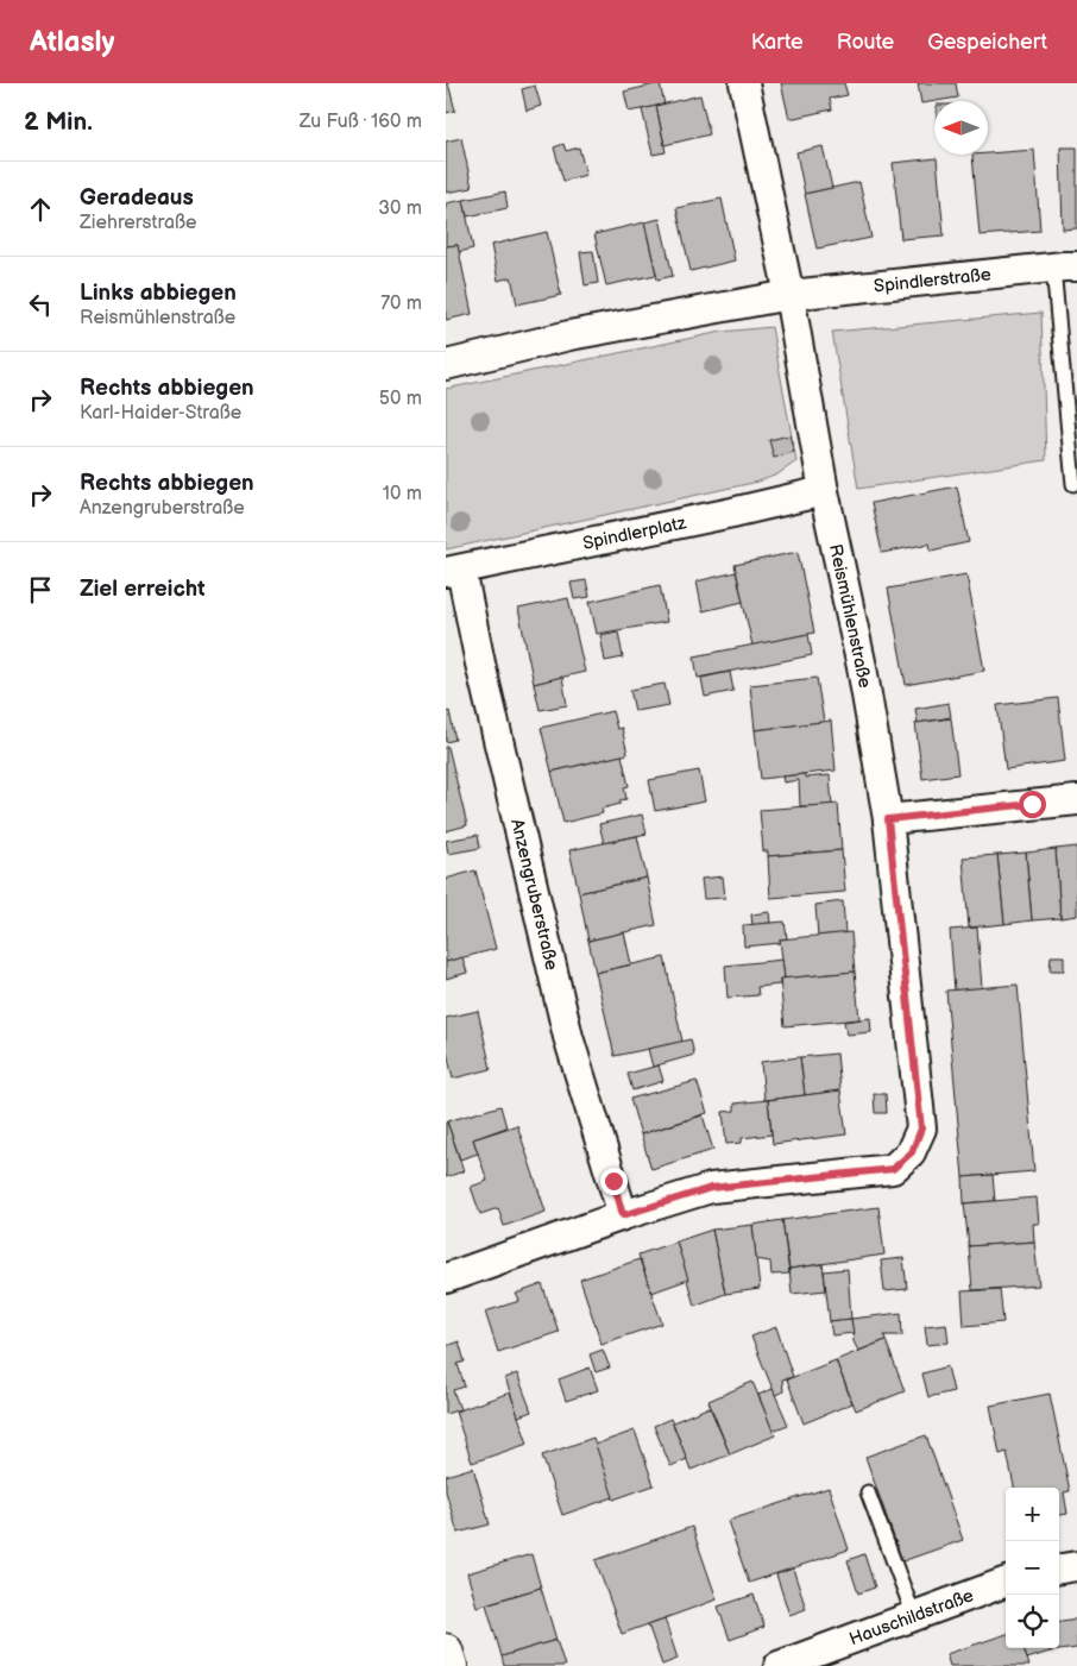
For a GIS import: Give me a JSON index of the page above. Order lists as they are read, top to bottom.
{
  "streets": {
    "street": [
      "Spindlerstraße",
      "Spindlerplatz",
      "Reismühlenstraße",
      "Anzengruberstraße",
      "Hauschildstraße"
    ]
  },
  "crossings": [
    ["Spindlerstraße", "Reismühlenstraße"],
    ["Spindlerplatz", "Reismühlenstraße"],
    ["Spindlerplatz", "Anzengruberstraße"],
    ["Reismühlenstraße", "Anzengruberstraße"]
  ],
  "north": "left",
  "page": {
    "header": "Atlasly",
    "nav": ["Karte", "Route", "Gespeichert"],
    "heading": ["2 Min.", "Zu Fuß · 160 m"],
    "list": [
      ["Geradeaus", "Ziehrerstraße", "30 m"],
      ["Links abbiegen", "Reismühlenstraße", "70 m"],
      ["Rechts abbiegen", "Karl-Haider-Straße", "50 m"],
      ["Rechts abbiegen", "Anzengruberstraße", "10 m"],
      "Ziel erreicht"
    ],
    "map_buttons": ["+", "−"]
  }
}
